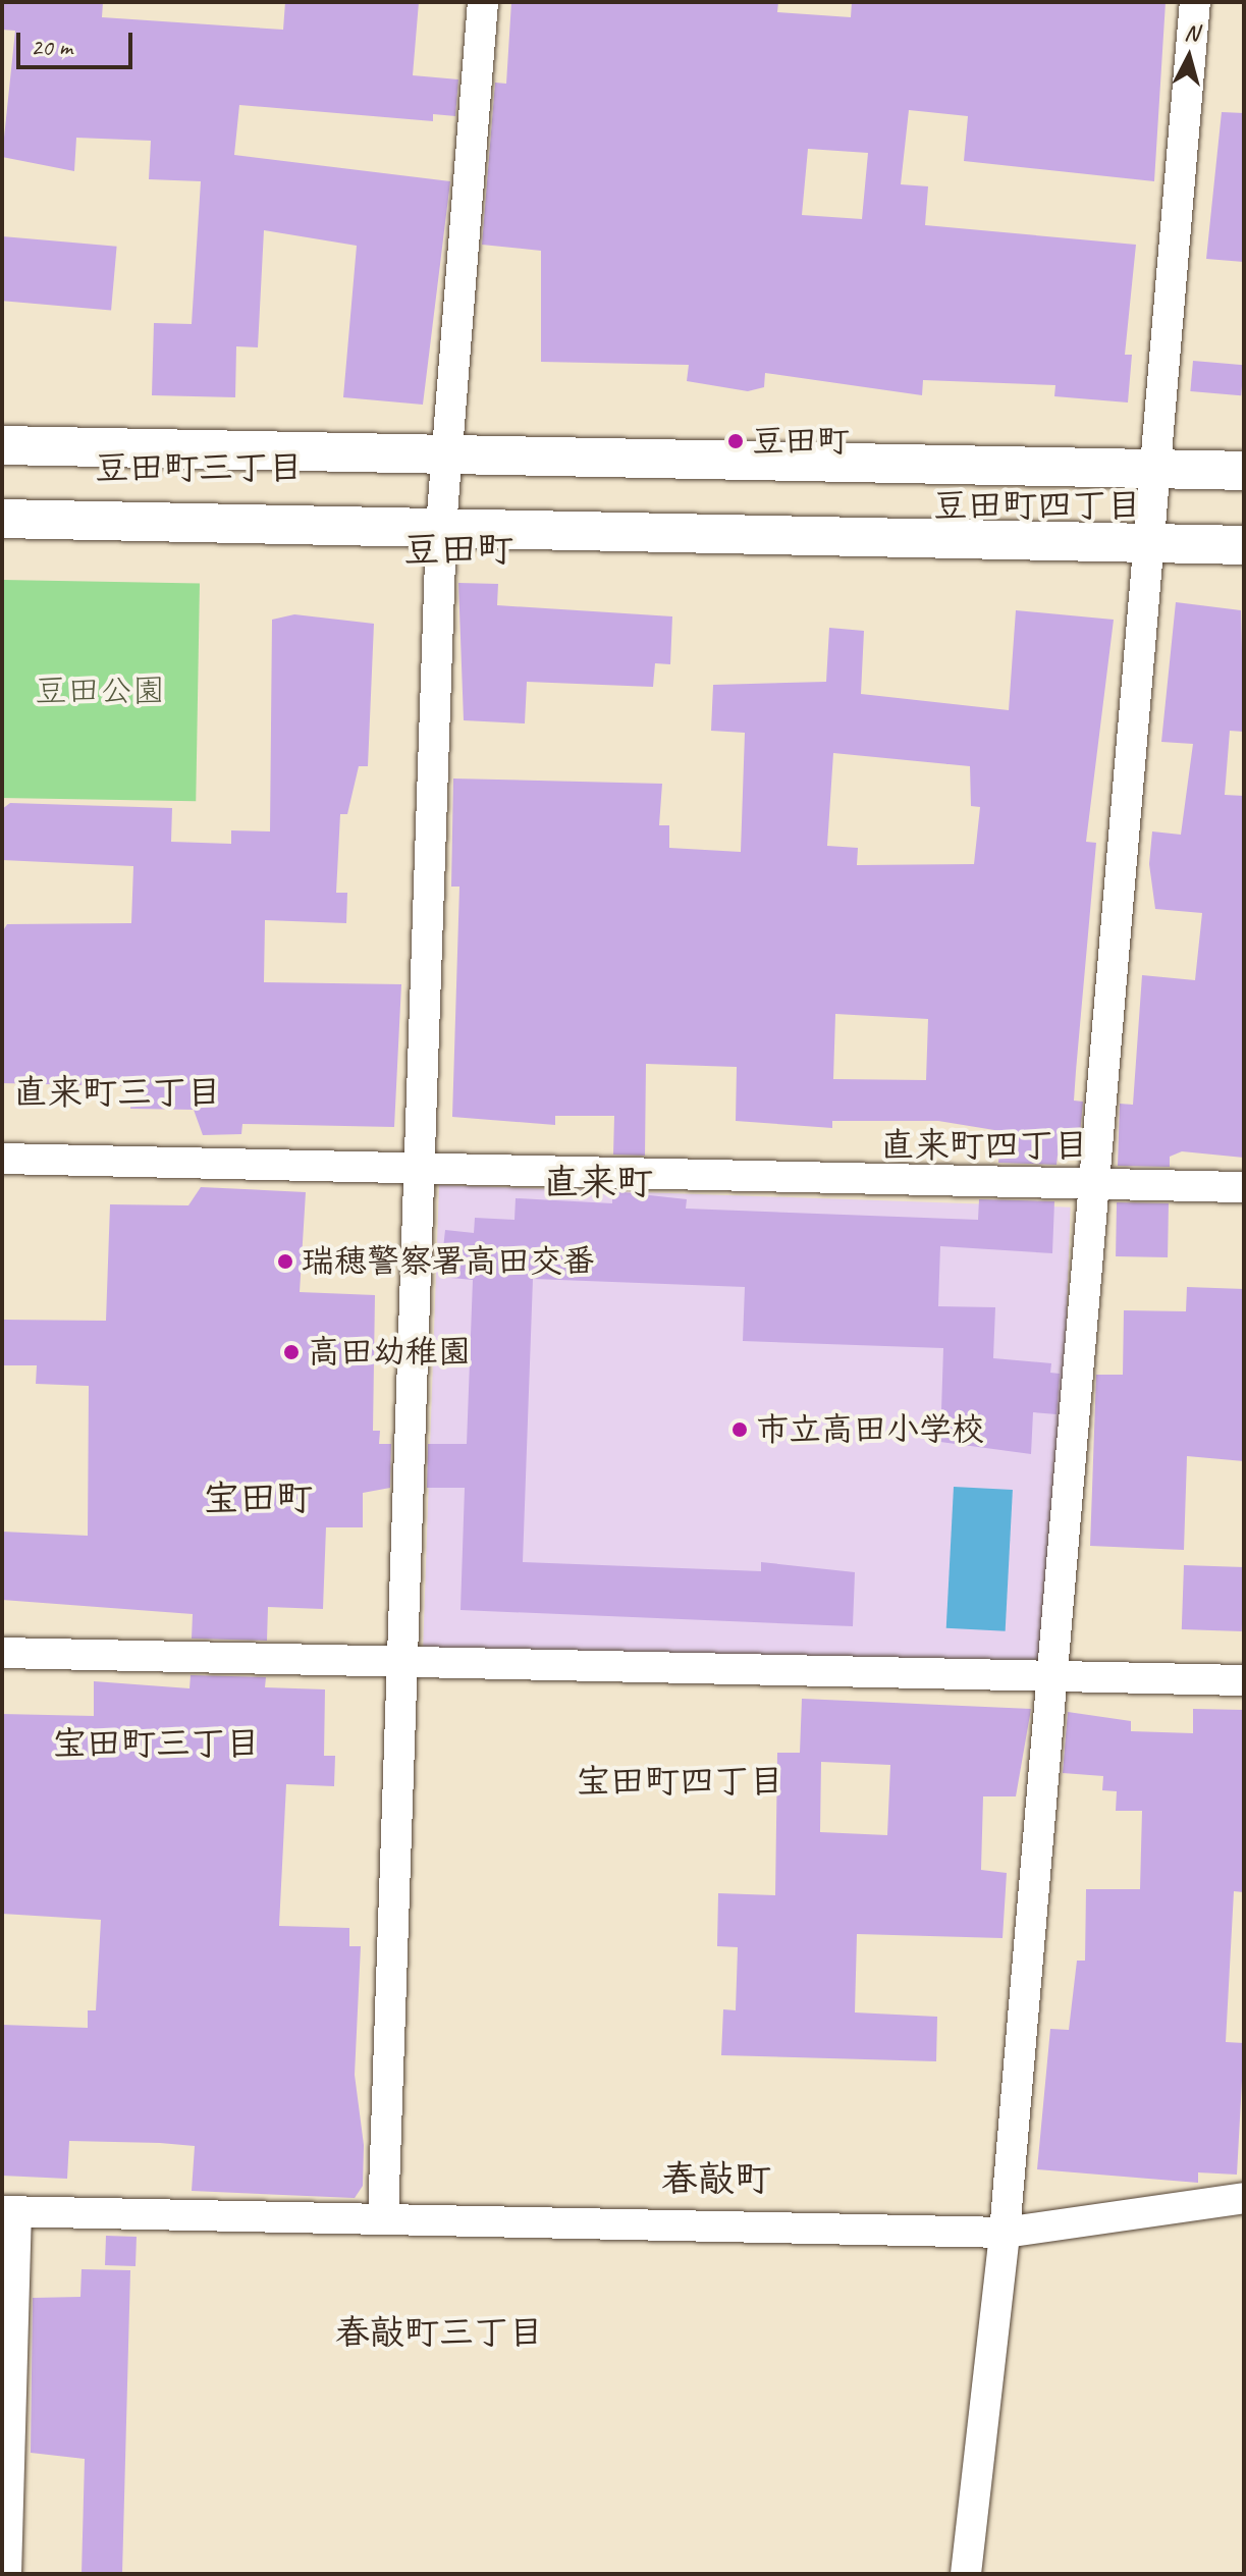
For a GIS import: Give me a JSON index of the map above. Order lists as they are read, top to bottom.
{
  "districts": [
    "豆田町三丁目",
    "豆田町四丁目",
    "豆田町",
    "直来町三丁目",
    "直来町四丁目",
    "直来町",
    "宝田町",
    "宝田町三丁目",
    "宝田町四丁目",
    "春敲町",
    "春敲町三丁目"
  ],
  "parks": ["豆田公園"],
  "places": [
    "豆田町",
    "瑞穂警察署高田交番",
    "高田幼稚園",
    "市立高田小学校"
  ],
  "scale_bar": "20 m",
  "north": "top"
}
